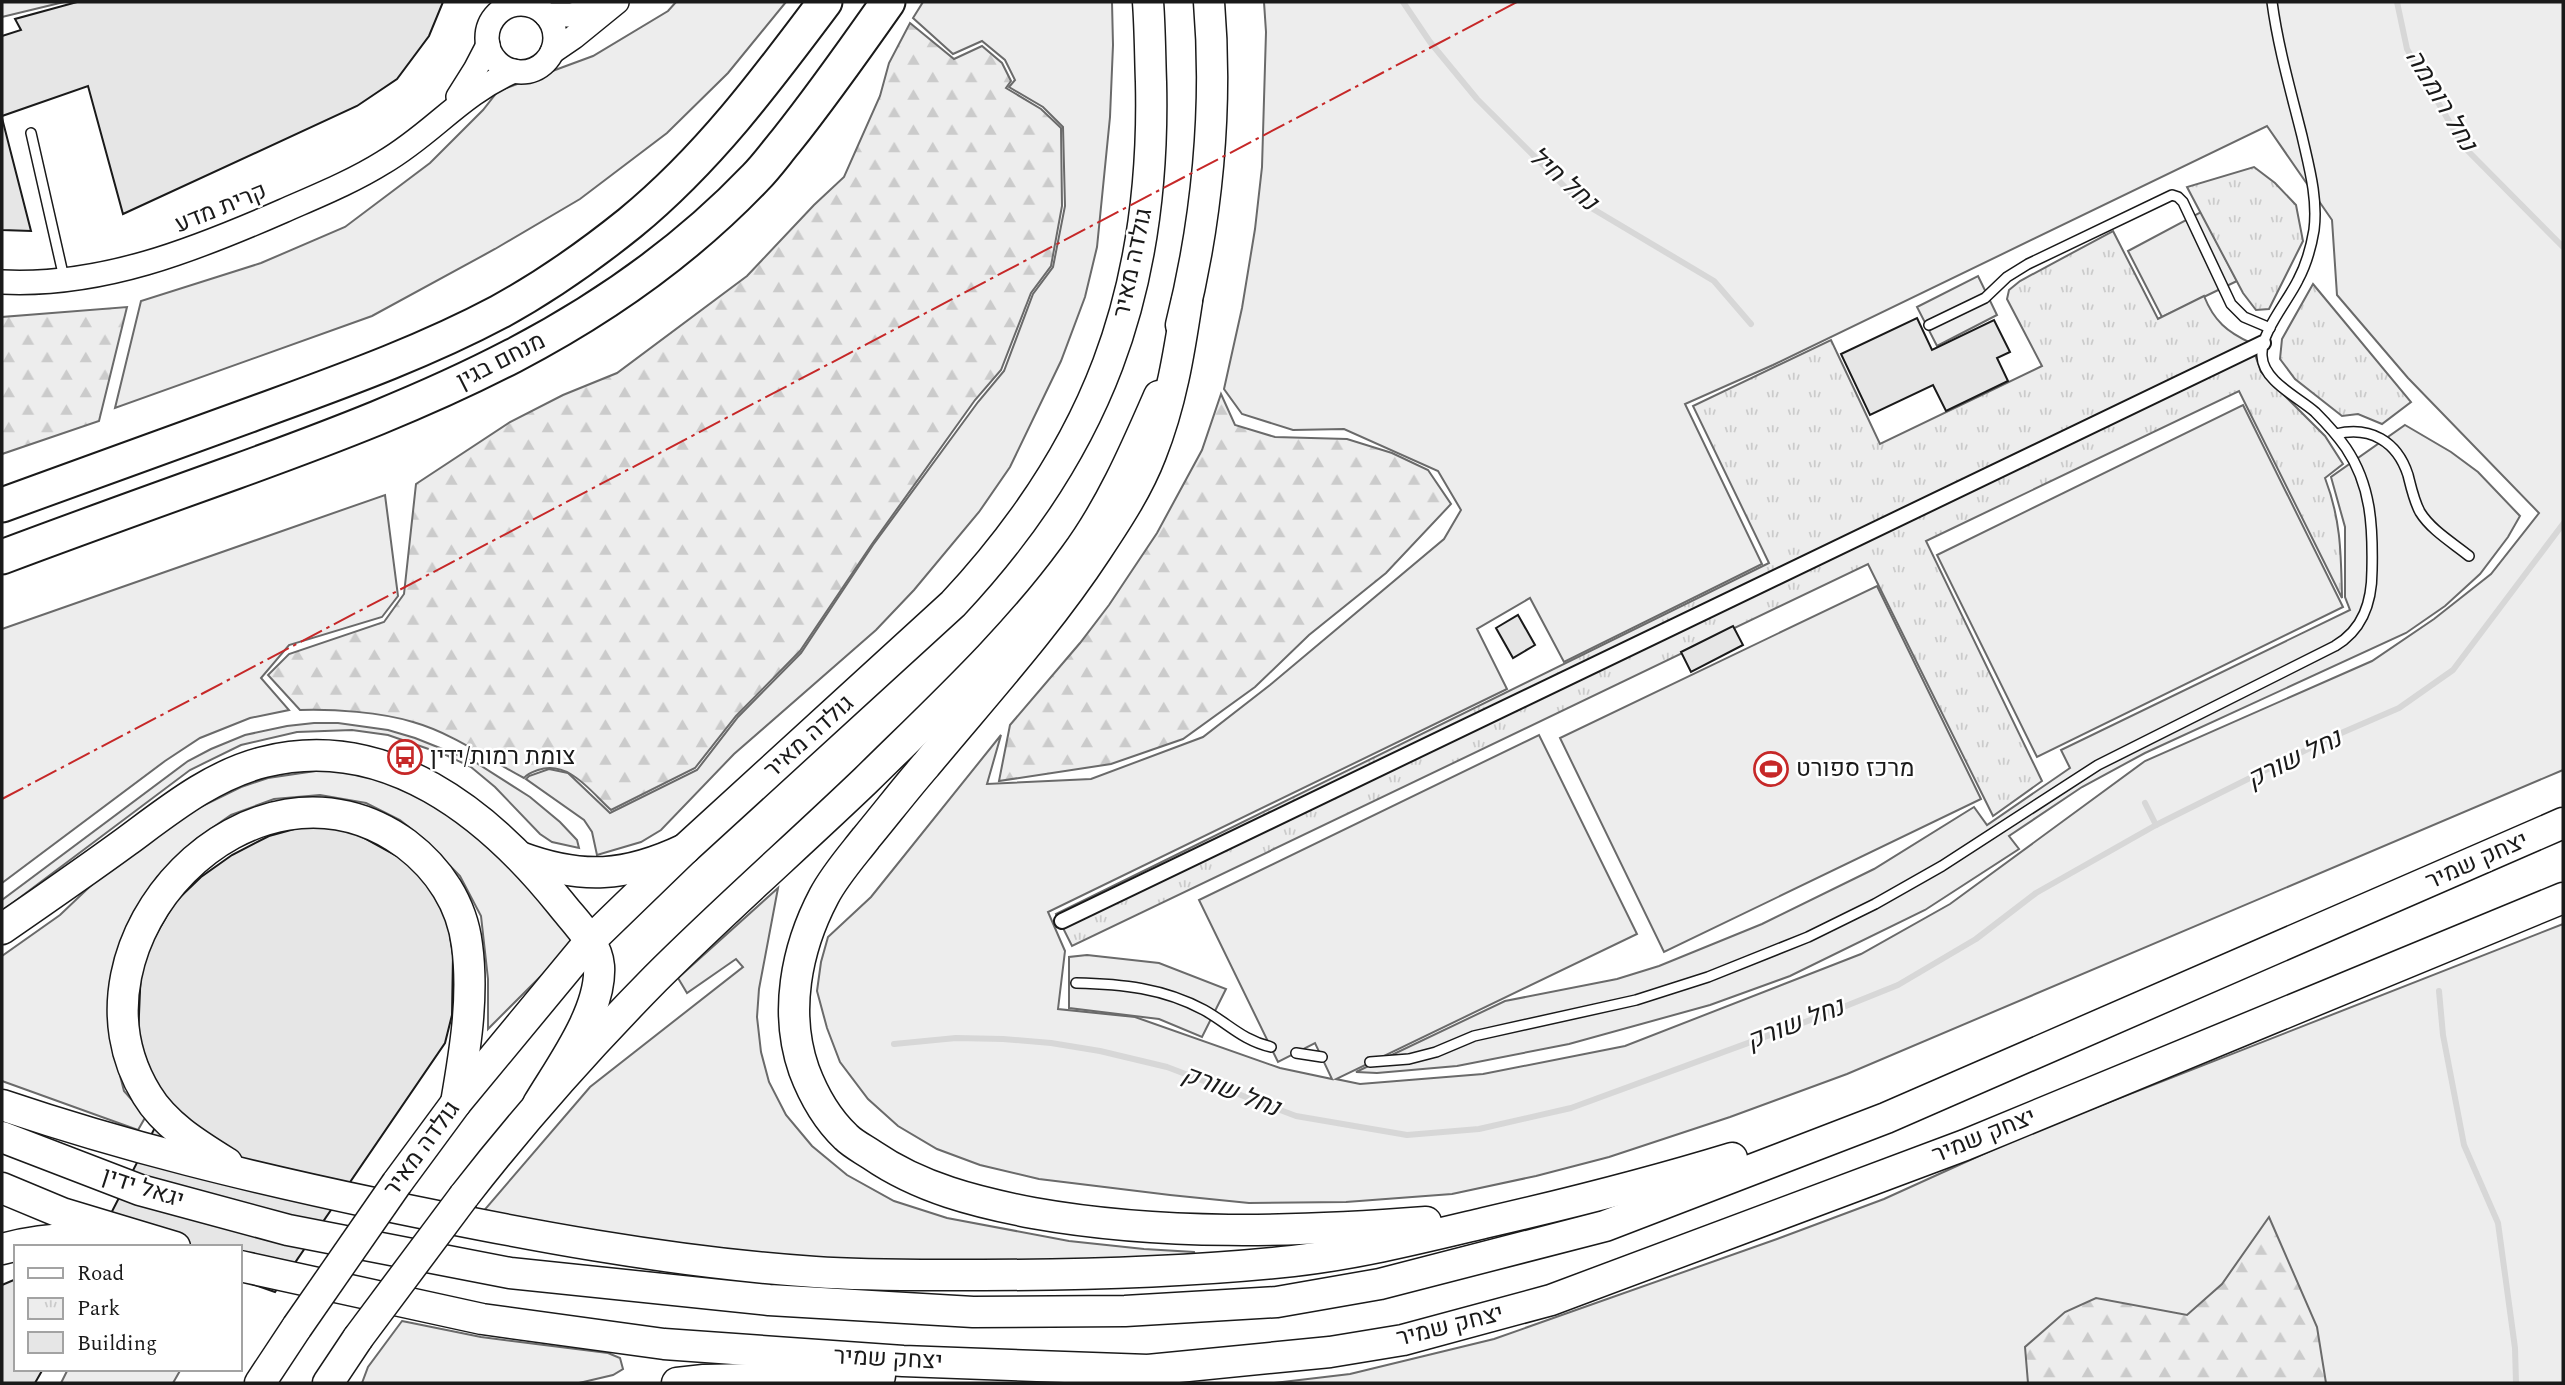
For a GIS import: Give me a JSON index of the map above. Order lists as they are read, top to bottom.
{
  "streets": {
    "highway": ["מנחם בגין"],
    "main road": ["גולדה מאיר", "יצחק שמיר", "יגאל ידין"],
    "street": ["קרית מדע"]
  },
  "crossings": [
    ["יצחק שמיר", "יגאל ידין"]
  ],
  "water": ["נחל רוממה", "נחל חיל", "נחל שורק"],
  "places": {
    "bus stop": ["צומת רמות/ידין"],
    "sports": ["מרכז ספורט"]
  },
  "legend": ["Road", "Park", "Building"]
}
